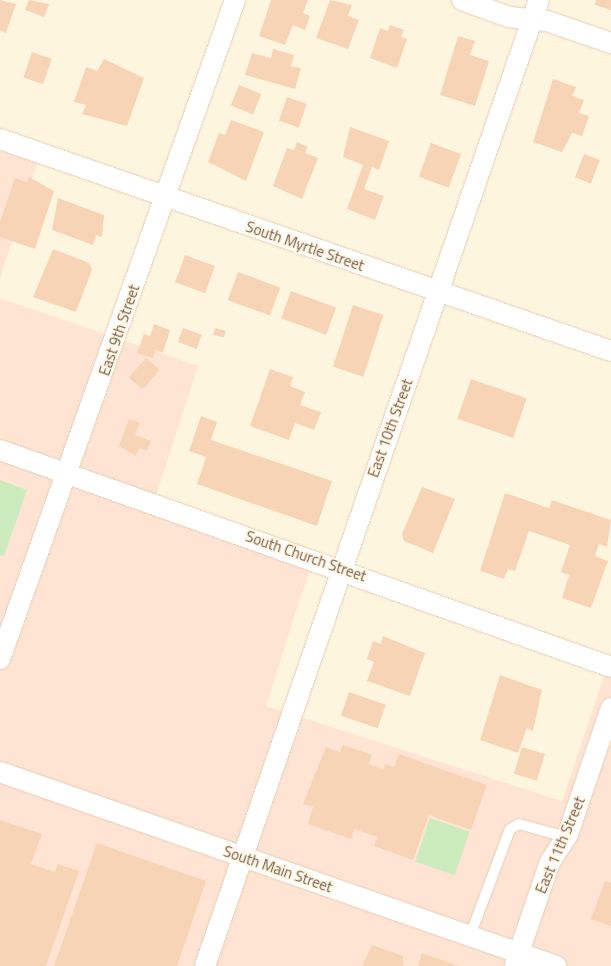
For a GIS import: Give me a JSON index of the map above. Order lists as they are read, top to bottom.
{
  "streets": {
    "street": [
      "South Myrtle Street",
      "East 9th Street",
      "East 10th Street",
      "South Church Street",
      "East 11th Street",
      "South Main Street"
    ]
  },
  "crossings": [
    ["South Myrtle Street", "East 9th Street"],
    ["South Myrtle Street", "East 10th Street"],
    ["East 9th Street", "South Church Street"],
    ["East 10th Street", "South Church Street"],
    ["East 10th Street", "South Main Street"],
    ["East 11th Street", "South Main Street"]
  ]
}
